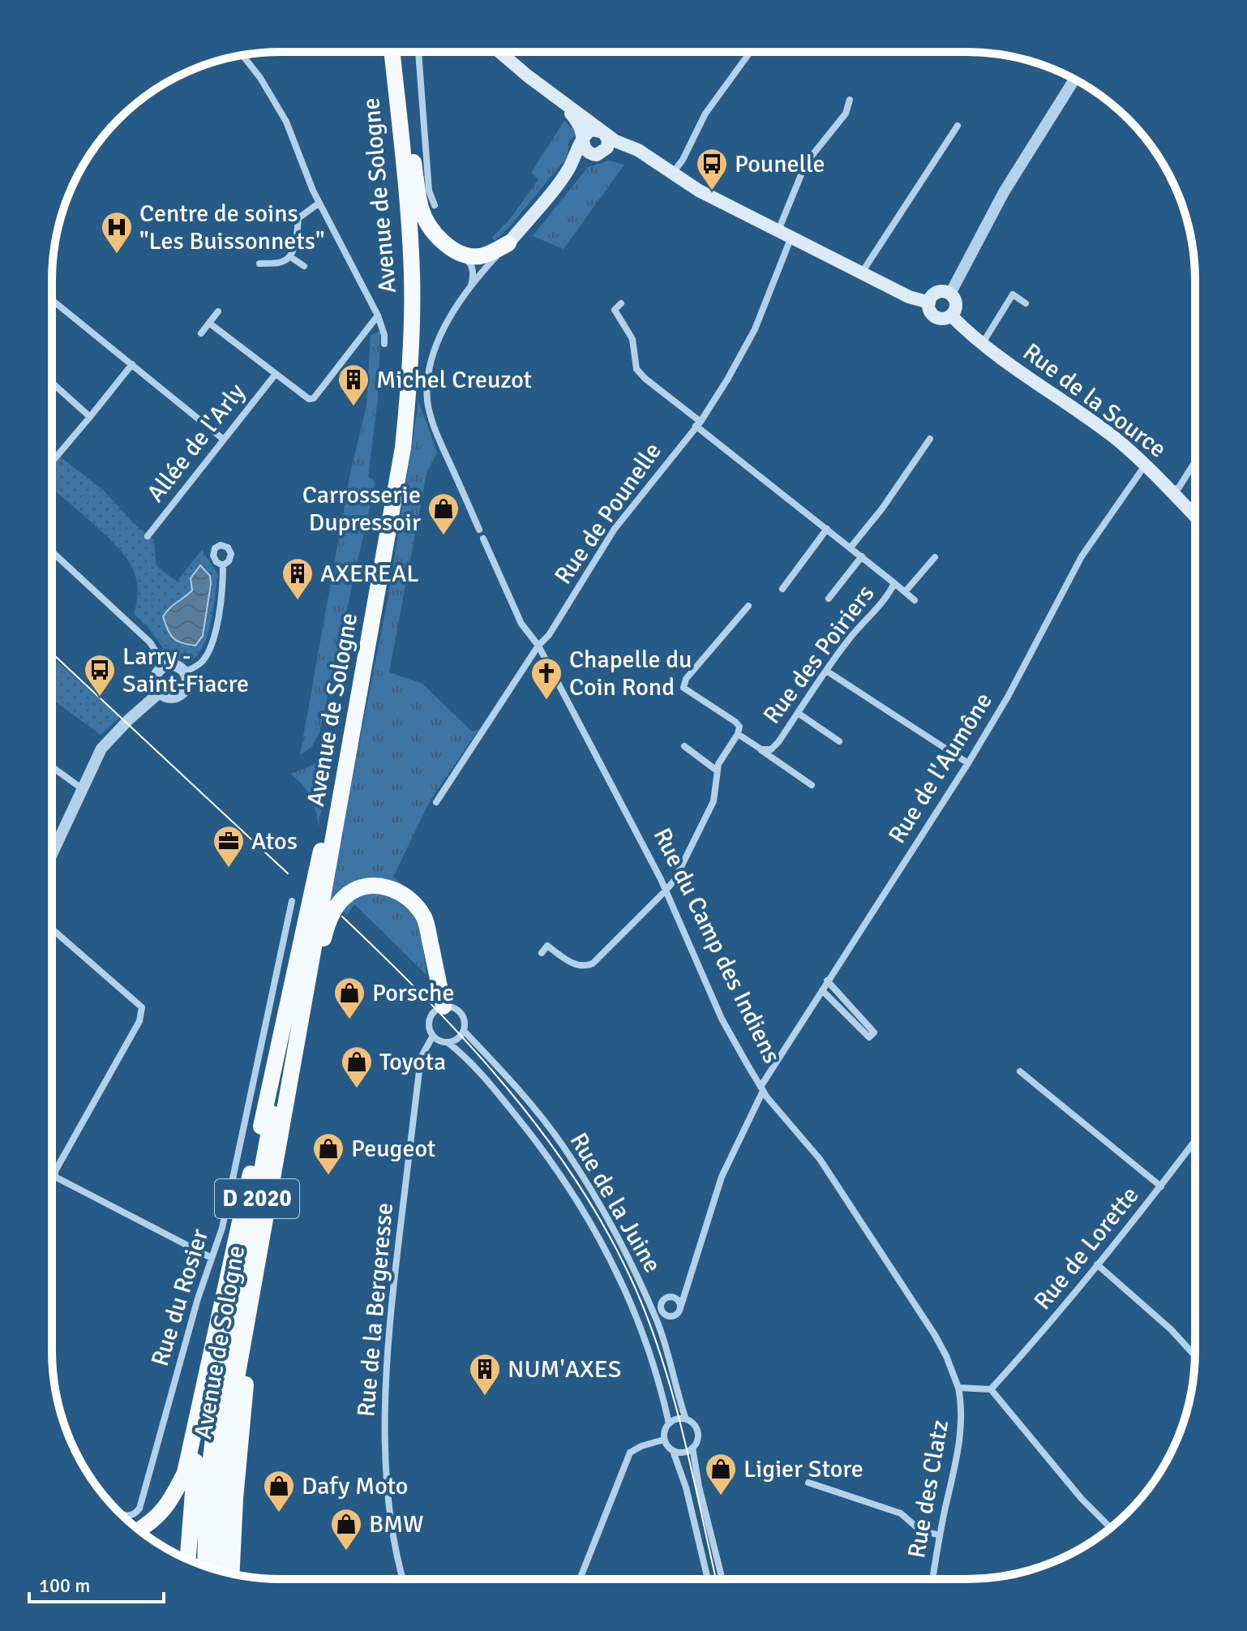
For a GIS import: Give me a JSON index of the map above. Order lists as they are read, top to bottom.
{
  "streets": {
    "main road": ["Avenue de Sologne", "Rue de la Source", "D 2020"],
    "street": [
      "Allée de l'Arly",
      "Rue de Pounelle",
      "Rue des Poiriers",
      "Rue de l'Aumône",
      "Rue du Camp des Indiens",
      "Rue de la Juine",
      "Rue de Lorette",
      "Rue du Rosier",
      "Rue de la Bergeresse",
      "Rue des Clatz"
    ]
  },
  "crossings": [
    ["Rue de la Source", "Rue de l'Aumône"],
    ["Rue de Pounelle", "Rue des Poiriers"],
    ["Rue de Pounelle", "Rue du Camp des Indiens"],
    ["Rue des Poiriers", "Rue du Camp des Indiens"],
    ["Rue de l'Aumône", "Rue du Camp des Indiens"],
    ["Rue du Camp des Indiens", "Rue des Clatz"],
    ["Rue de la Juine", "Rue de la Bergeresse"],
    ["Rue de Lorette", "Rue des Clatz"]
  ],
  "places": {
    "bus stop": ["Pounelle", "Larry - Saint-Fiacre"],
    "hospital": ["Centre de soins \"Les Buissonnets\""],
    "building": ["Michel Creuzot", "AXEREAL", "NUM'AXES"],
    "shop": [
      "Carrosserie Dupressoir",
      "Porsche",
      "Toyota",
      "Peugeot",
      "Ligier Store",
      "Dafy Moto",
      "BMW"
    ],
    "church": ["Chapelle du Coin Rond"],
    "office": ["Atos"]
  },
  "scale_bar": "100 m"
}
